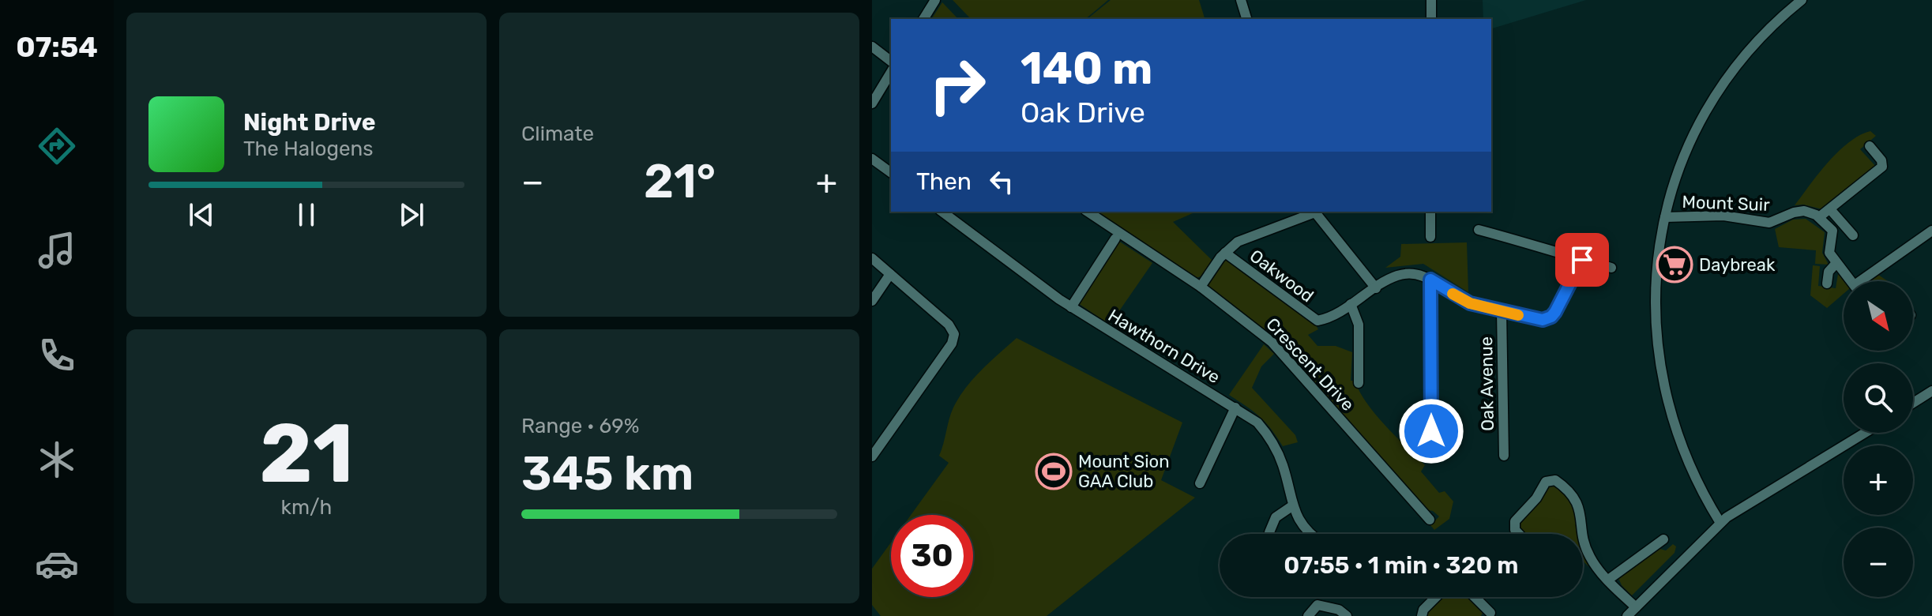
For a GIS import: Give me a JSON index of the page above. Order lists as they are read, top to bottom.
{
  "streets": {
    "street": [
      "Mount Suir",
      "Oakwood",
      "Hawthorn Drive",
      "Crescent Drive",
      "Oak Avenue"
    ]
  },
  "places": {
    "supermarket": ["Daybreak"],
    "sports": ["Mount Sion GAA Club"]
  },
  "north": "bottom right",
  "page": {
    "tabs": "07:54",
    "tile": [
      "Climate",
      ["21", "km/h"],
      ["Range · 69%", "345 km"]
    ],
    "turn": ["140 m", "Oak Drive"],
    "song": ["Night Drive", "The Halogens"],
    "then": "Then",
    "heat": ["−", "21°", "+"],
    "map_buttons": ["+", "−"],
    "limit": "30",
    "trip": "07:55 · 1 min · 320 m"
  }
}
